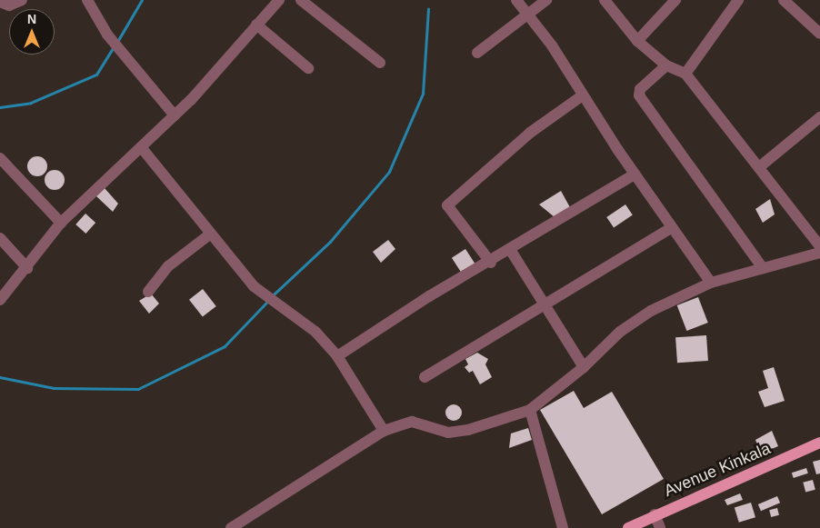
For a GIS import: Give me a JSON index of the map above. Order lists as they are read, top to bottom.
{
  "streets": {
    "main road": ["Avenue Kinkala"]
  },
  "north": "top"
}
